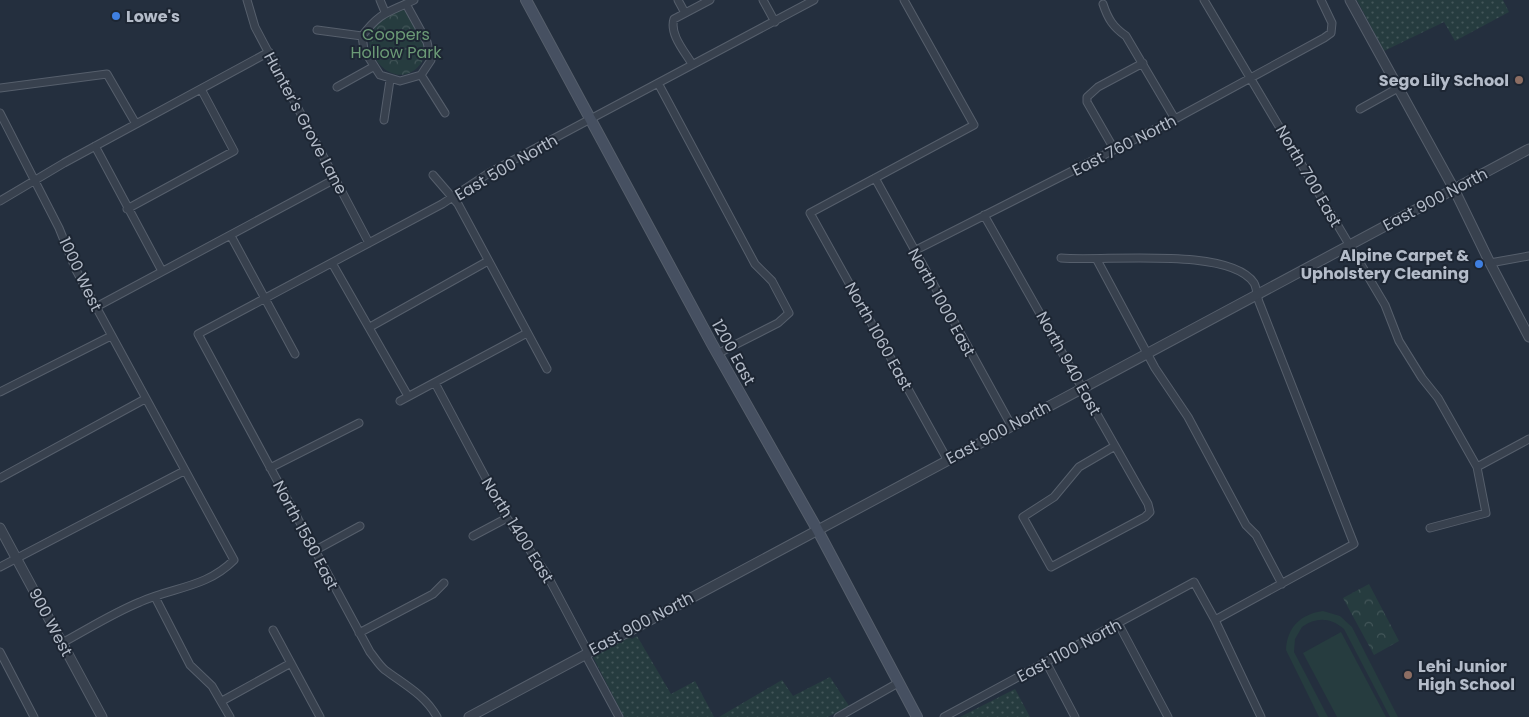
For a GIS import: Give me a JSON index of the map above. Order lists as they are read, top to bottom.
{
  "streets": {
    "main road": ["1200 East"],
    "street": [
      "Hunter's Grove Lane",
      "East 760 North",
      "East 500 North",
      "North 700 East",
      "East 900 North",
      "1000 West",
      "North 1000 East",
      "North 1060 East",
      "North 940 East",
      "North 1400 East",
      "North 1580 East",
      "900 West",
      "East 1100 North"
    ]
  },
  "crossings": [
    ["Hunter's Grove Lane", "East 500 North"],
    ["East 760 North", "North 700 East"],
    ["East 760 North", "North 1000 East"],
    ["East 760 North", "North 940 East"],
    ["East 500 North", "1200 East"],
    ["East 500 North", "North 1580 East"],
    ["North 700 East", "East 900 North"],
    ["East 900 North", "North 1000 East"],
    ["East 900 North", "North 1060 East"],
    ["East 900 North", "1200 East"],
    ["East 900 North", "North 940 East"],
    ["East 900 North", "North 1400 East"],
    ["North 1000 East", "North 1060 East"]
  ],
  "parks": ["Coopers Hollow Park"],
  "places": [
    "Lowe's",
    "Sego Lily School",
    "Alpine Carpet & Upholstery Cleaning",
    "Lehi Junior High School"
  ]
}
